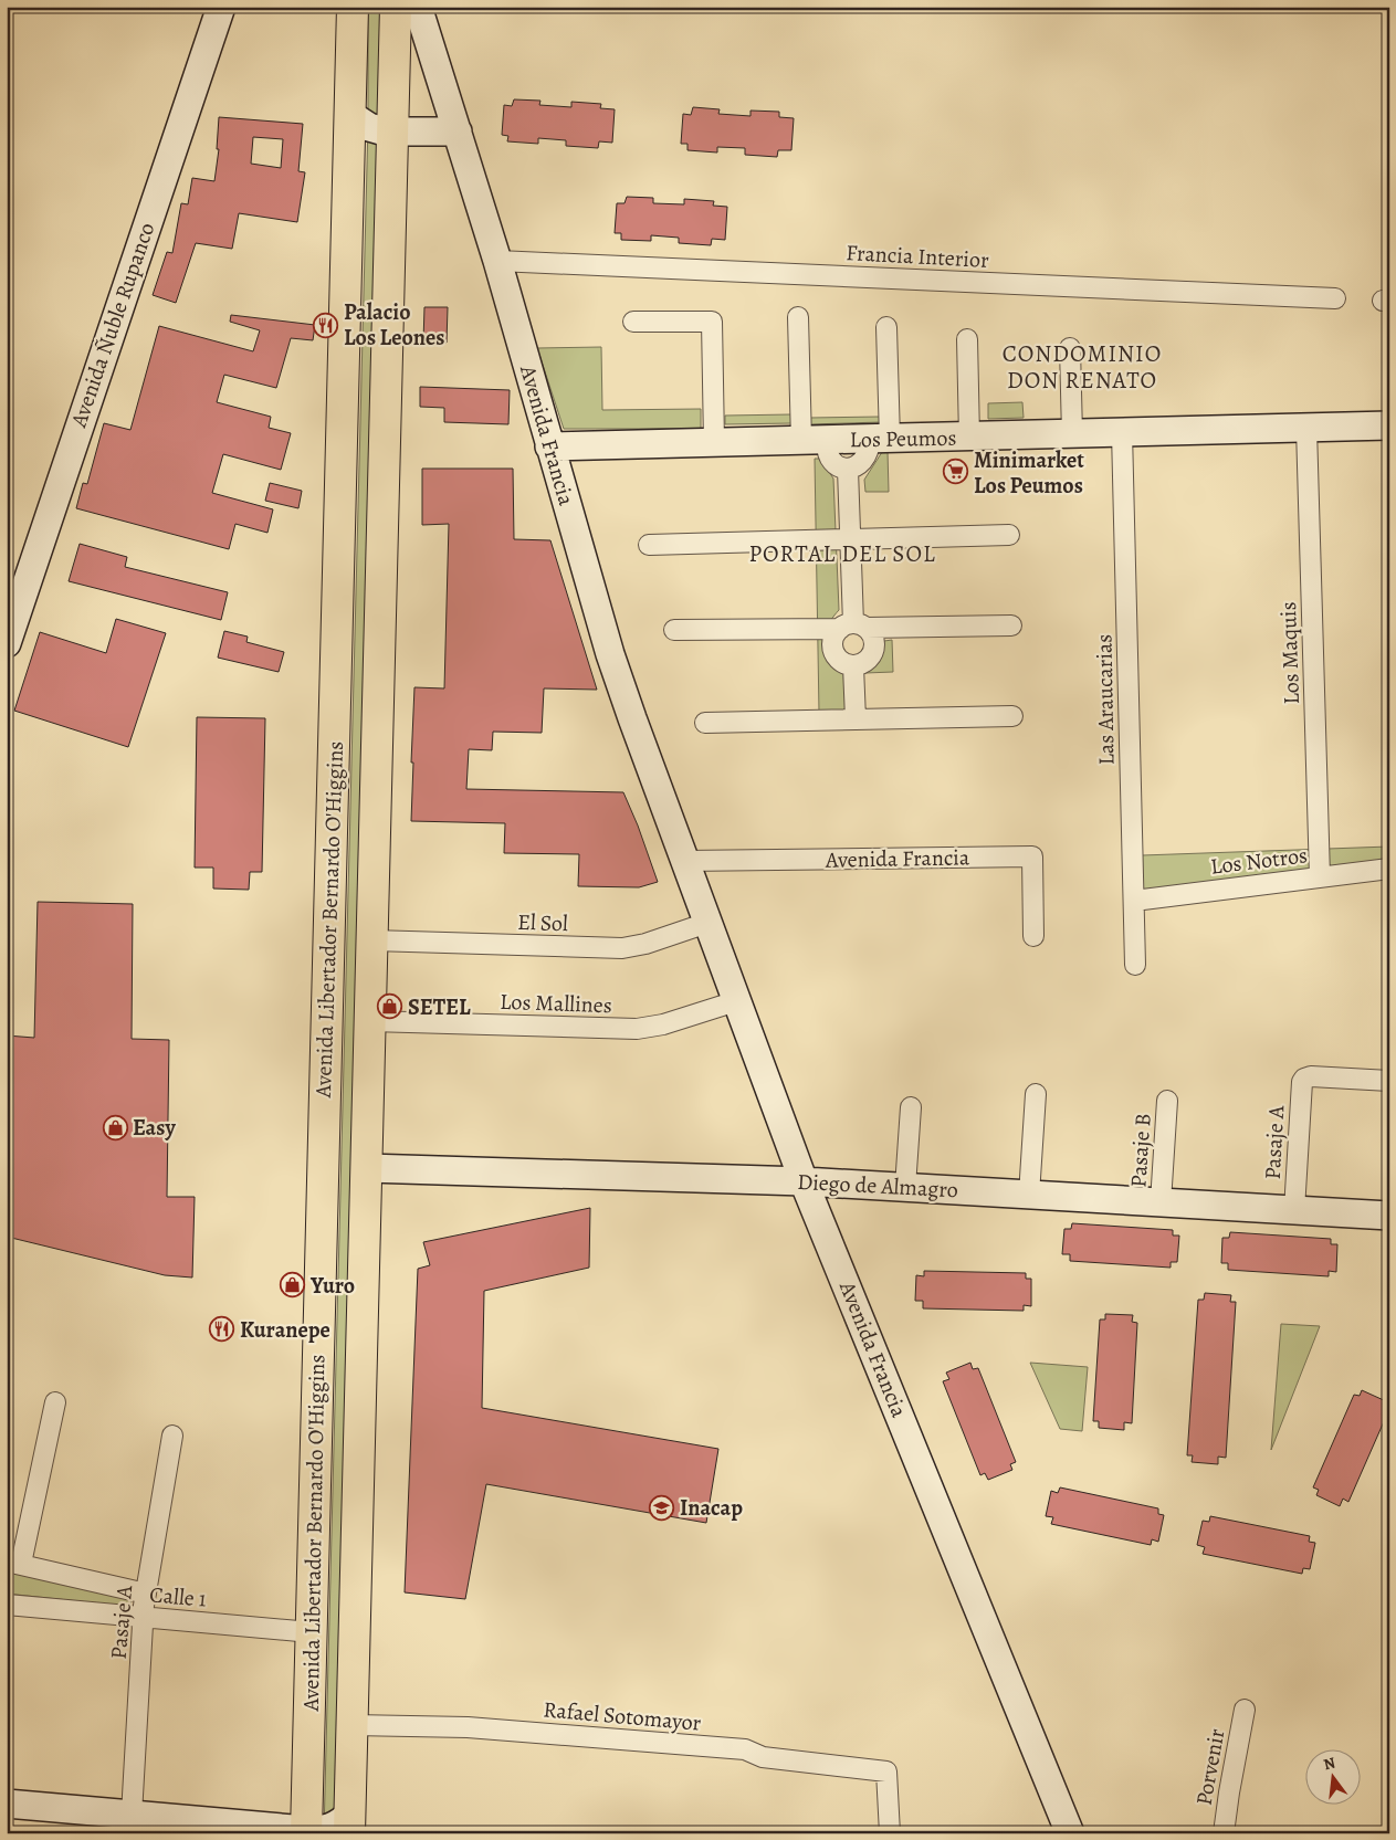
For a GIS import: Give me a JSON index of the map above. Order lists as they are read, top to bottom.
{
  "streets": {
    "main road": ["Avenida Libertador Bernardo O'Higgins"],
    "street": [
      "Francia Interior",
      "Avenida Ñuble Rupanco",
      "Avenida Francia",
      "Los Peumos",
      "Los Maquis",
      "Las Araucarias",
      "Los Notros",
      "El Sol",
      "Los Mallines",
      "Pasaje A",
      "Pasaje B",
      "Diego de Almagro",
      "Calle 1",
      "Rafael Sotomayor",
      "Porvenir"
    ]
  },
  "crossings": [
    ["Francia Interior", "Avenida Francia"],
    ["Avenida Francia", "Los Peumos"],
    ["Avenida Francia", "El Sol"],
    ["Avenida Francia", "Los Mallines"],
    ["Avenida Francia", "Diego de Almagro"],
    ["Los Peumos", "Los Maquis"],
    ["Los Peumos", "Las Araucarias"],
    ["Los Maquis", "Los Notros"],
    ["Las Araucarias", "Los Notros"],
    ["Avenida Libertador Bernardo O'Higgins", "El Sol"],
    ["Avenida Libertador Bernardo O'Higgins", "Los Mallines"],
    ["Avenida Libertador Bernardo O'Higgins", "Diego de Almagro"],
    ["Avenida Libertador Bernardo O'Higgins", "Calle 1"],
    ["Avenida Libertador Bernardo O'Higgins", "Rafael Sotomayor"],
    ["Pasaje A", "Diego de Almagro"],
    ["Pasaje A", "Calle 1"],
    ["Pasaje B", "Diego de Almagro"]
  ],
  "districts": ["CONDOMINIO DON RENATO", "PORTAL DEL SOL"],
  "places": {
    "restaurant": ["Palacio Los Leones", "Kuranepe"],
    "supermarket": ["Minimarket Los Peumos"],
    "shop": ["SETEL", "Easy", "Yuro"],
    "school or university": ["Inacap"]
  },
  "north": "top"
}
